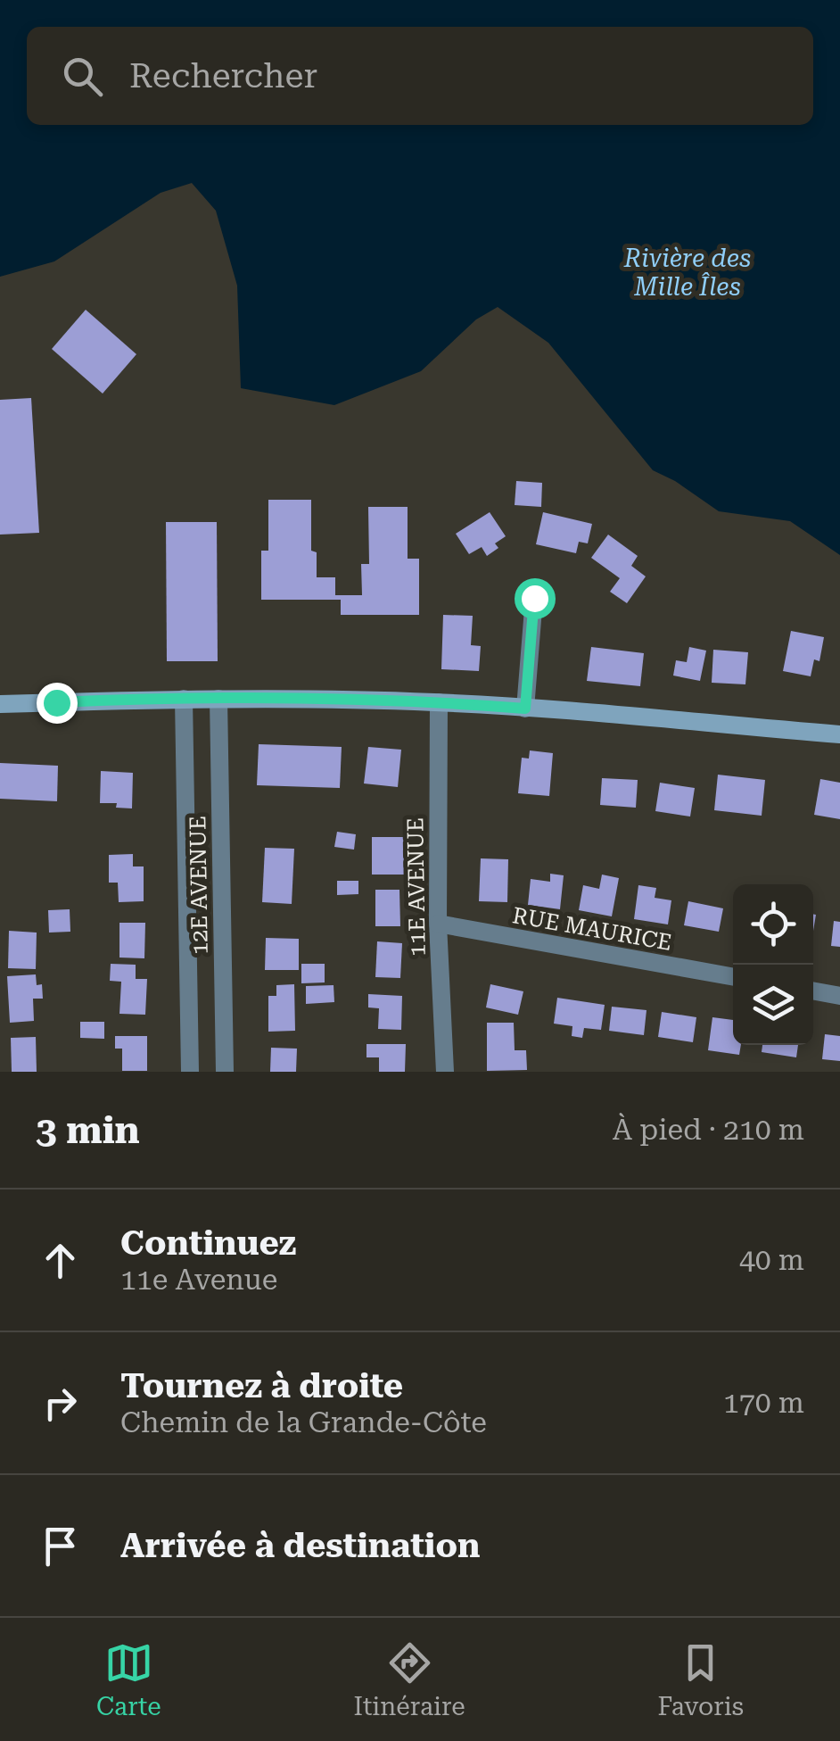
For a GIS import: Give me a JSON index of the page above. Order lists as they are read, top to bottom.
{
  "streets": {
    "street": ["12E AVENUE", "11E AVENUE", "RUE MAURICE"]
  },
  "crossings": [
    ["11E AVENUE", "RUE MAURICE"]
  ],
  "water": ["Rivière des Mille Îles"],
  "page": {
    "search": "Rechercher",
    "heading": ["3 min", "À pied · 210 m"],
    "list": [
      ["Continuez", "11e Avenue", "40 m"],
      ["Tournez à droite", "Chemin de la Grande-Côte", "170 m"],
      "Arrivée à destination"
    ],
    "nav": ["Carte", "Itinéraire", "Favoris"]
  }
}
